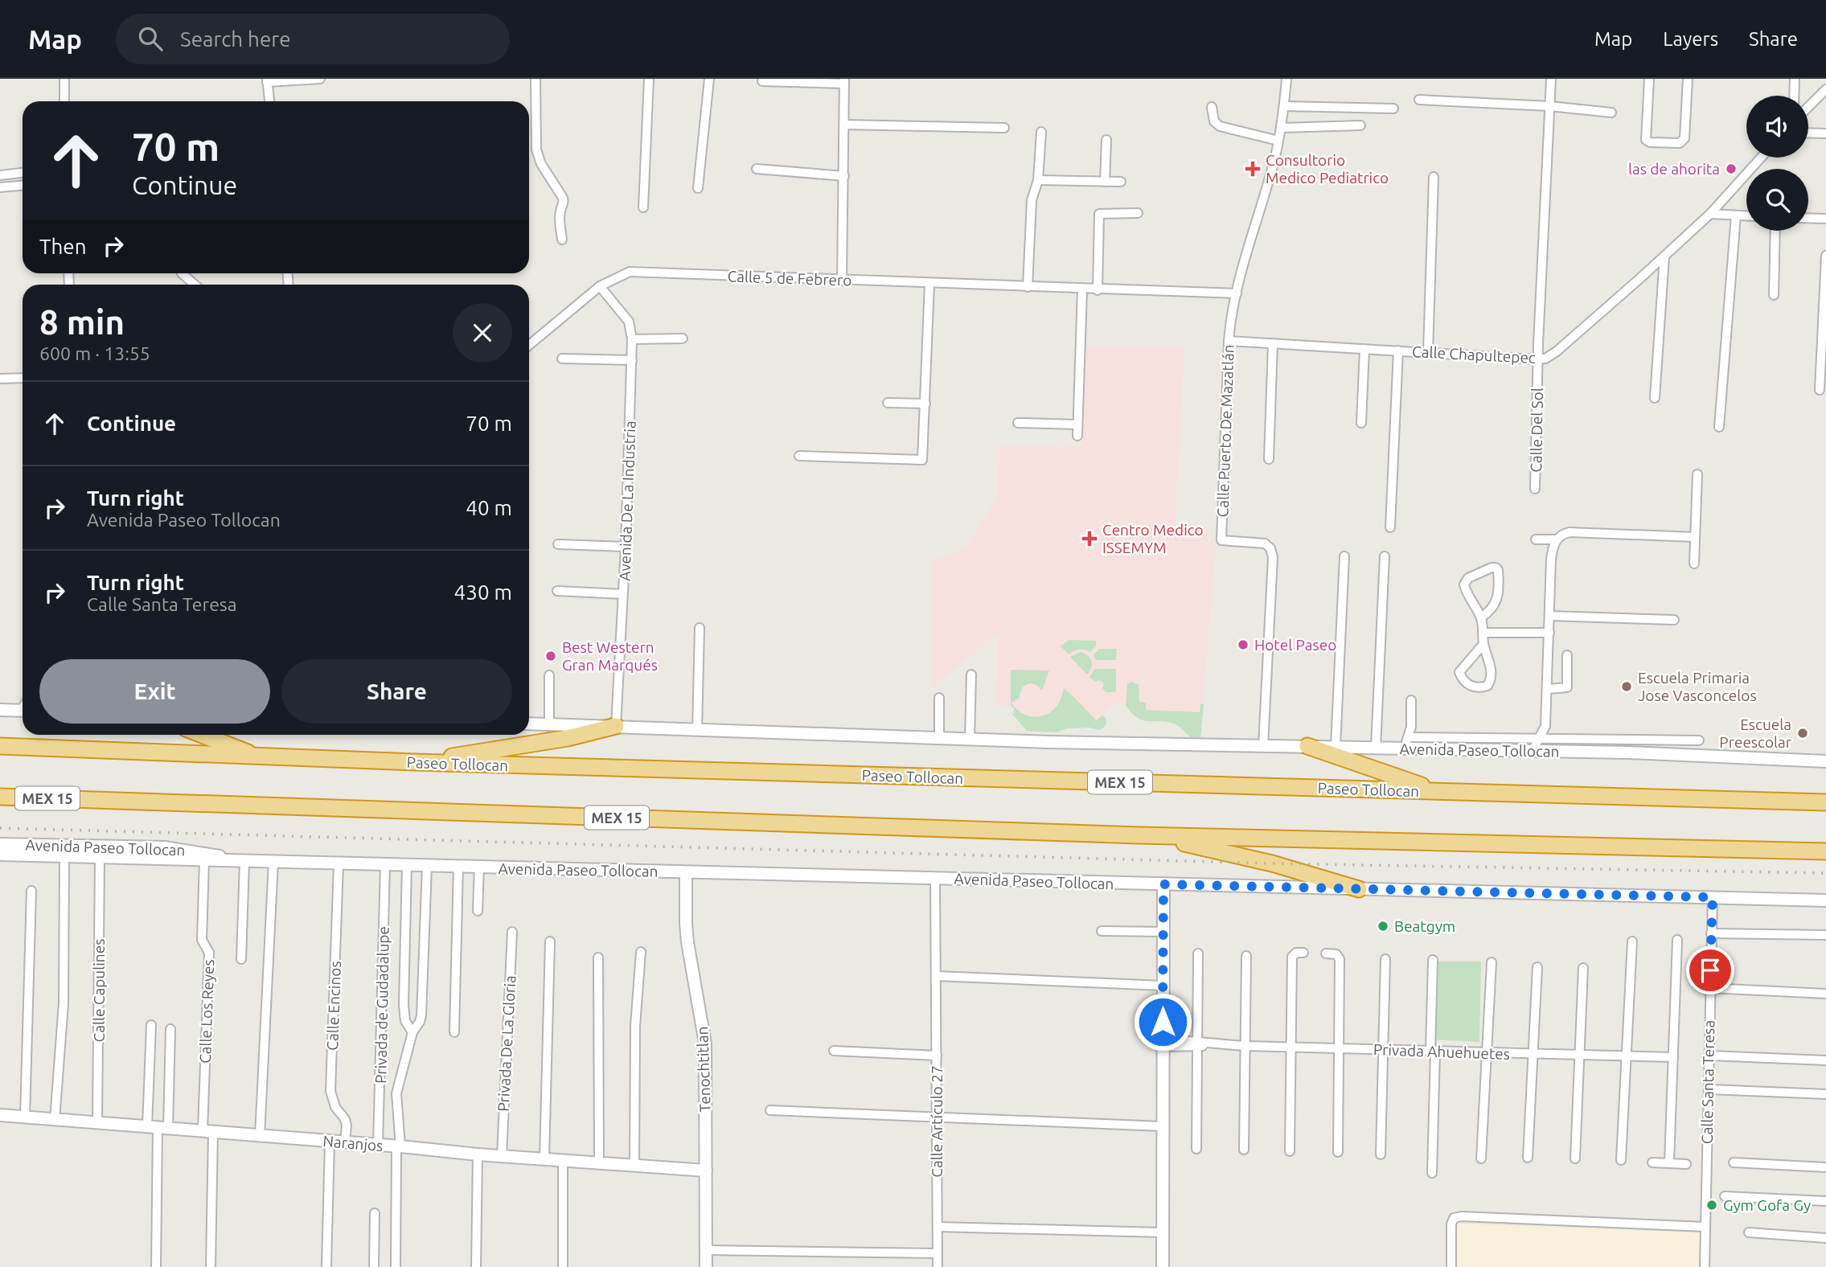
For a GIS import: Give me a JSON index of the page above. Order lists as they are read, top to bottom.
{
  "streets": {
    "highway": ["Paseo Tollocan", "MEX 15"],
    "main road": ["Avenida Paseo Tollocan", "Tenochtitlan", "Naranjos"],
    "street": [
      "Calle 5 de Febrero",
      "Calle Chapultepec",
      "Calle Del Sol",
      "Calle Puerto De Mazatlán",
      "Avenida De La Industria",
      "Calle Capulines",
      "Privada de Gudadalupe",
      "Calle Encinos",
      "Calle Los Reyes",
      "Privada De La Gloria",
      "Privada Ahuehuetes",
      "Calle Santa Teresa",
      "Calle Artículo 27"
    ]
  },
  "crossings": [
    ["Calle 5 de Febrero", "Calle Puerto De Mazatlán"],
    ["Calle 5 de Febrero", "Avenida De La Industria"],
    ["Calle Chapultepec", "Calle Del Sol"],
    ["Calle Chapultepec", "Calle Puerto De Mazatlán"],
    ["Calle Puerto De Mazatlán", "Avenida Paseo Tollocan"],
    ["Avenida De La Industria", "Avenida Paseo Tollocan"],
    ["Avenida Paseo Tollocan", "Calle Capulines"],
    ["Avenida Paseo Tollocan", "Privada de Gudadalupe"],
    ["Avenida Paseo Tollocan", "Calle Encinos"],
    ["Avenida Paseo Tollocan", "Calle Los Reyes"],
    ["Avenida Paseo Tollocan", "Tenochtitlan"],
    ["Avenida Paseo Tollocan", "Calle Santa Teresa"],
    ["Avenida Paseo Tollocan", "Calle Artículo 27"],
    ["Calle Capulines", "Naranjos"],
    ["Privada de Gudadalupe", "Naranjos"],
    ["Calle Encinos", "Naranjos"],
    ["Calle Los Reyes", "Naranjos"],
    ["Privada De La Gloria", "Naranjos"],
    ["Tenochtitlan", "Naranjos"]
  ],
  "places": {
    "health": ["Consultorio Medico Pediatrico", "Centro Medico ISSEMYM"],
    "other": [
      "las de ahorita",
      "Hotel Paseo",
      "Best Western Gran Marqués",
      "Escuela Primaria Jose Vasconcelos",
      "Escuela Preescolar",
      "Beatgym",
      "Gym Gofa Gy"
    ]
  },
  "page": {
    "header": "Map",
    "search": "Search here",
    "nav": ["Map", "Layers", "Share"],
    "turn": ["70 m", "Continue"],
    "then": "Then",
    "heading": ["8 min", "600 m · 13:55"],
    "list": [
      {
        "name": "Continue",
        "value": "70 m"
      },
      {
        "name": "Turn right",
        "note": "Avenida Paseo Tollocan",
        "value": "40 m"
      },
      {
        "name": "Turn right",
        "note": "Calle Santa Teresa",
        "value": "430 m"
      }
    ],
    "buttons": ["Exit", "Share"]
  }
}
